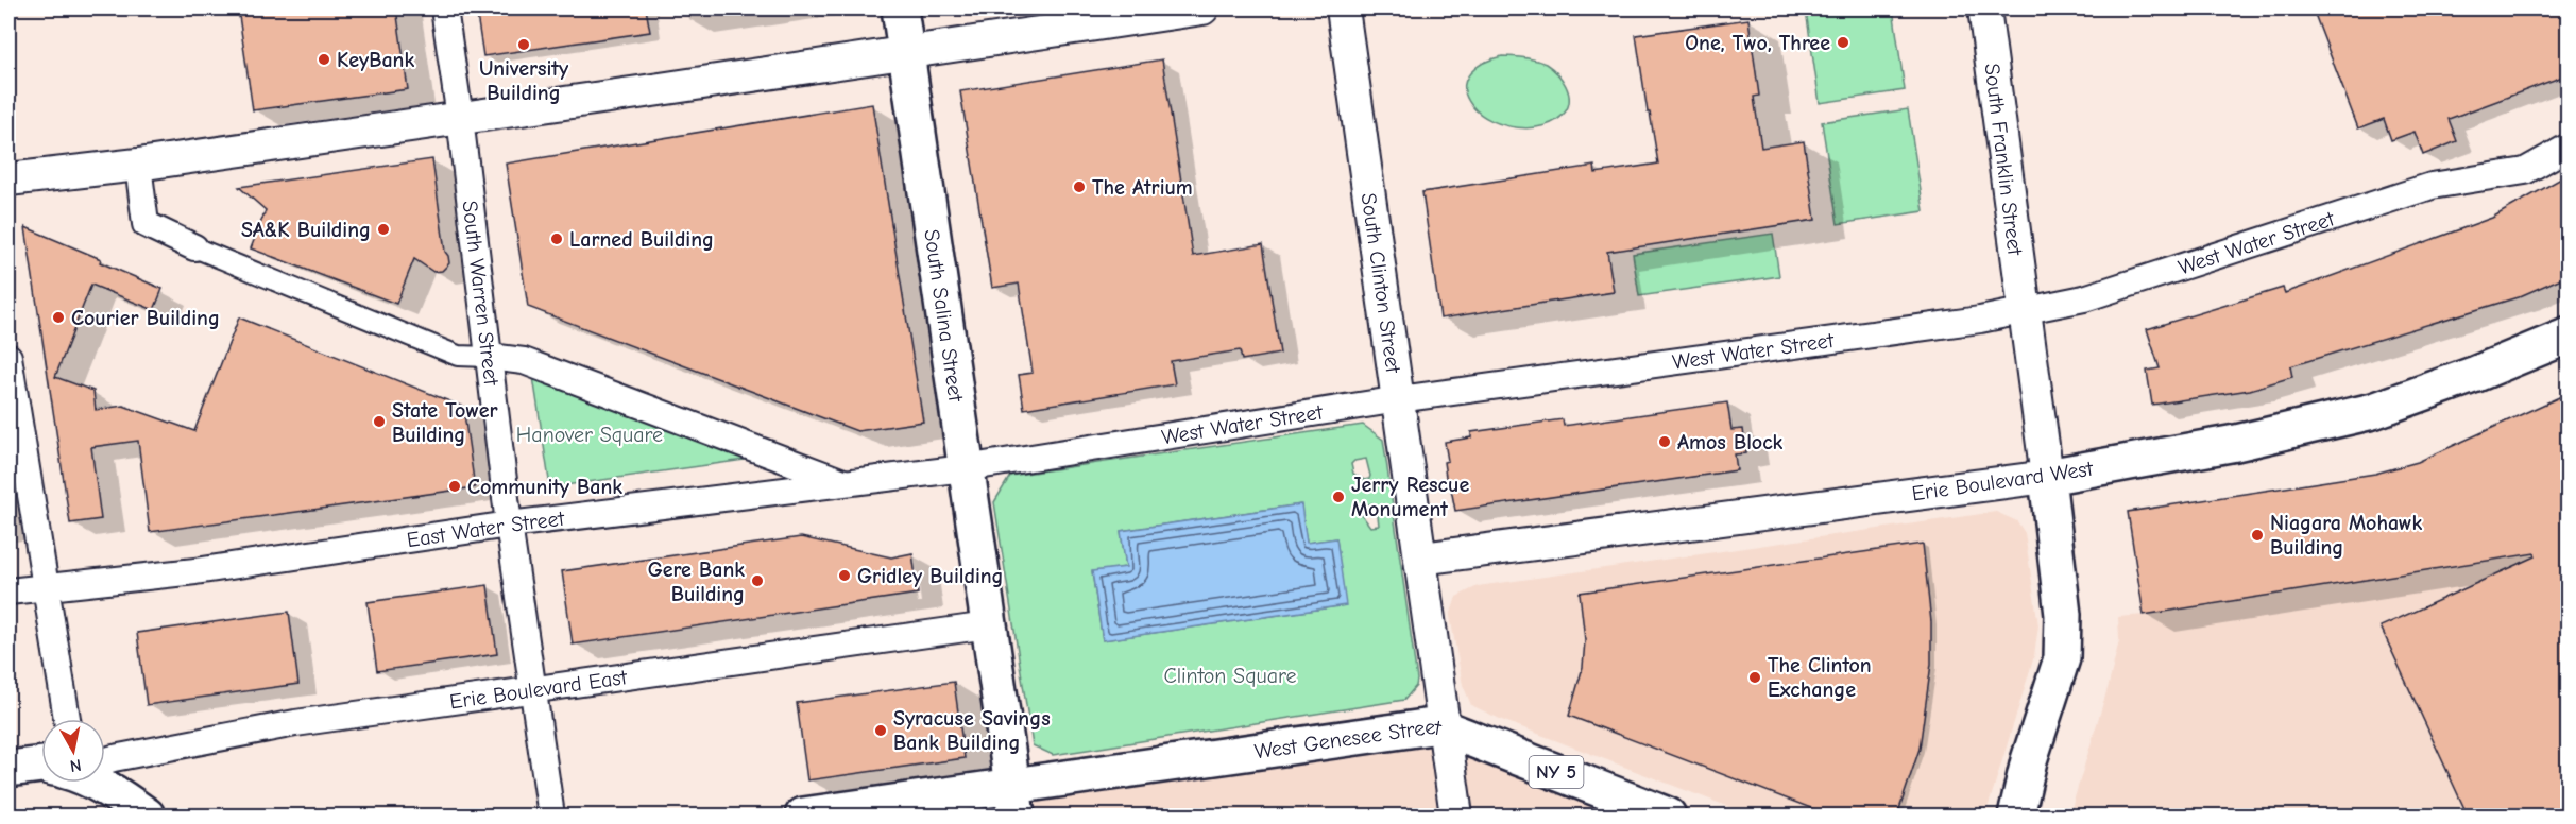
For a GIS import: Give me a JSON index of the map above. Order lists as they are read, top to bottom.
{
  "streets": {
    "main road": [
      "South Salina Street",
      "Erie Boulevard West",
      "Erie Boulevard East",
      "West Genesee Street",
      "NY 5"
    ],
    "street": [
      "South Franklin Street",
      "West Water Street",
      "South Clinton Street",
      "South Warren Street",
      "East Water Street"
    ]
  },
  "crossings": [
    ["South Franklin Street", "West Water Street"],
    ["South Franklin Street", "Erie Boulevard West"],
    ["West Water Street", "South Clinton Street"],
    ["West Water Street", "South Salina Street"],
    ["West Water Street", "East Water Street"],
    ["South Clinton Street", "Erie Boulevard West"],
    ["South Clinton Street", "West Genesee Street"],
    ["South Warren Street", "East Water Street"],
    ["South Warren Street", "Erie Boulevard East"],
    ["South Salina Street", "East Water Street"],
    ["South Salina Street", "Erie Boulevard East"],
    ["South Salina Street", "West Genesee Street"],
    ["South Salina Street", "NY 5"],
    ["West Genesee Street", "NY 5"]
  ],
  "parks": ["Hanover Square", "Clinton Square"],
  "places": [
    "One, Two, Three",
    "University Building",
    "KeyBank",
    "The Atrium",
    "SA&K Building",
    "Larned Building",
    "Courier Building",
    "State Tower Building",
    "Amos Block",
    "Community Bank",
    "Jerry Rescue Monument",
    "Niagara Mohawk Building",
    "Gridley Building",
    "Gere Bank Building",
    "The Clinton Exchange",
    "Syracuse Savings Bank Building"
  ],
  "north": "bottom"
}
